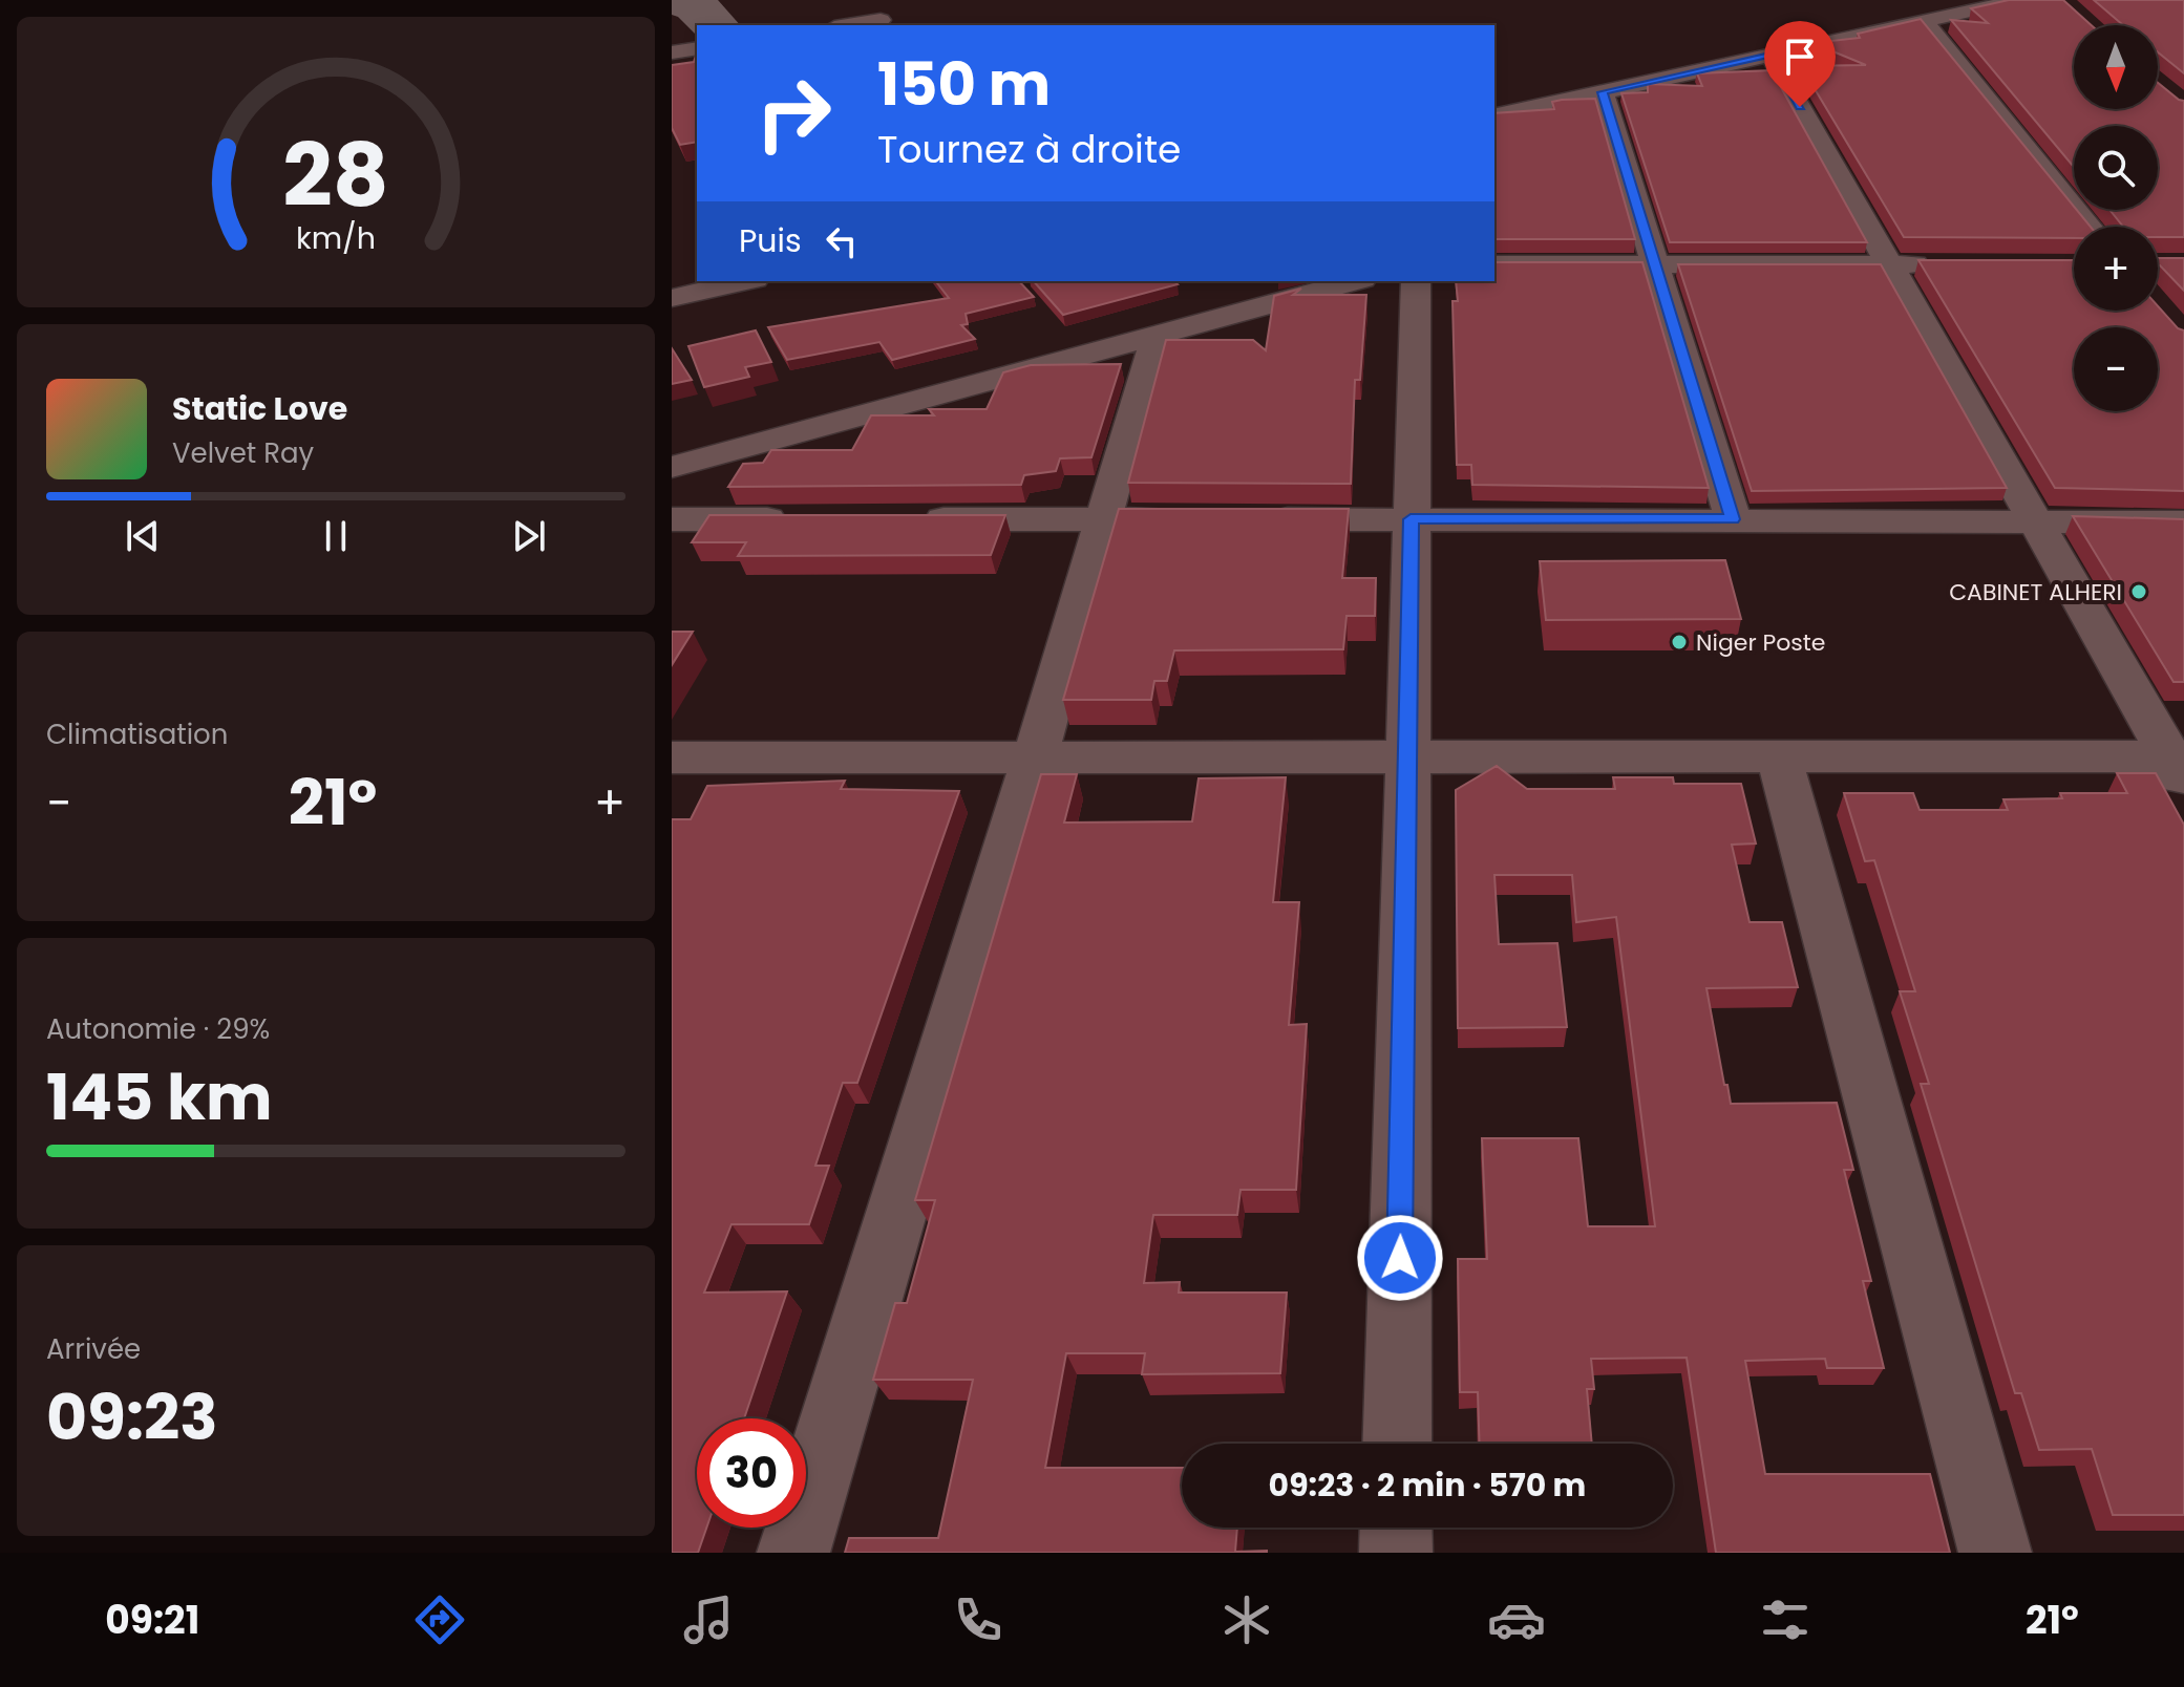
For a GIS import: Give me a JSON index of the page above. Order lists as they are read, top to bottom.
{
  "places": ["CABINET ALHERI", "Niger Poste"],
  "north": "bottom",
  "page": {
    "map_buttons": ["+", "−"],
    "turn": ["150 m", "Tournez à droite"],
    "then": "Puis",
    "song": ["Static Love", "Velvet Ray"],
    "tile": [
      "Climatisation",
      ["Autonomie · 29%", "145 km"],
      ["Arrivée", "09:23"]
    ],
    "heat": ["−", "21°", "+"],
    "limit": "30",
    "trip": "09:23 · 2 min · 570 m",
    "tabs": ["09:21", "21°"],
    "gauge": ["28", "km/h"]
  }
}
